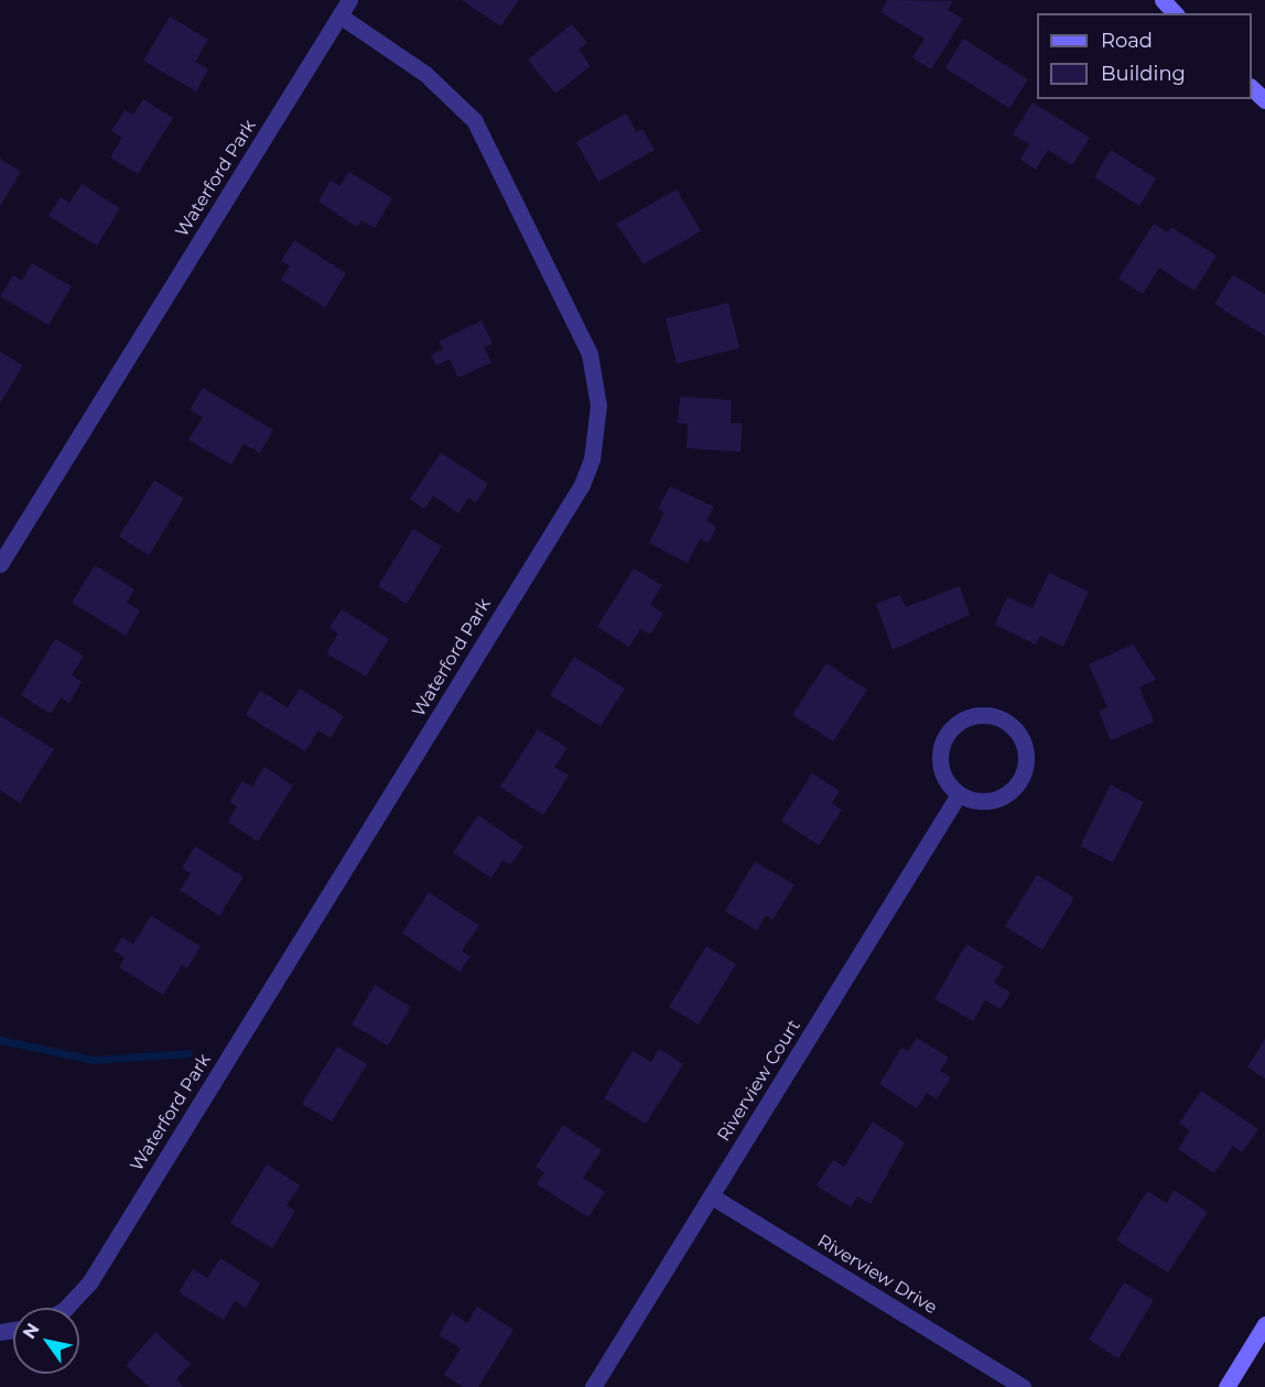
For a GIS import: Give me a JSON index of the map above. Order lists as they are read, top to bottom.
{
  "streets": {
    "street": ["Waterford Park", "Riverview Court", "Riverview Drive"]
  },
  "crossings": [
    ["Riverview Court", "Riverview Drive"]
  ],
  "legend": ["Road", "Building"],
  "north": "top left"
}
